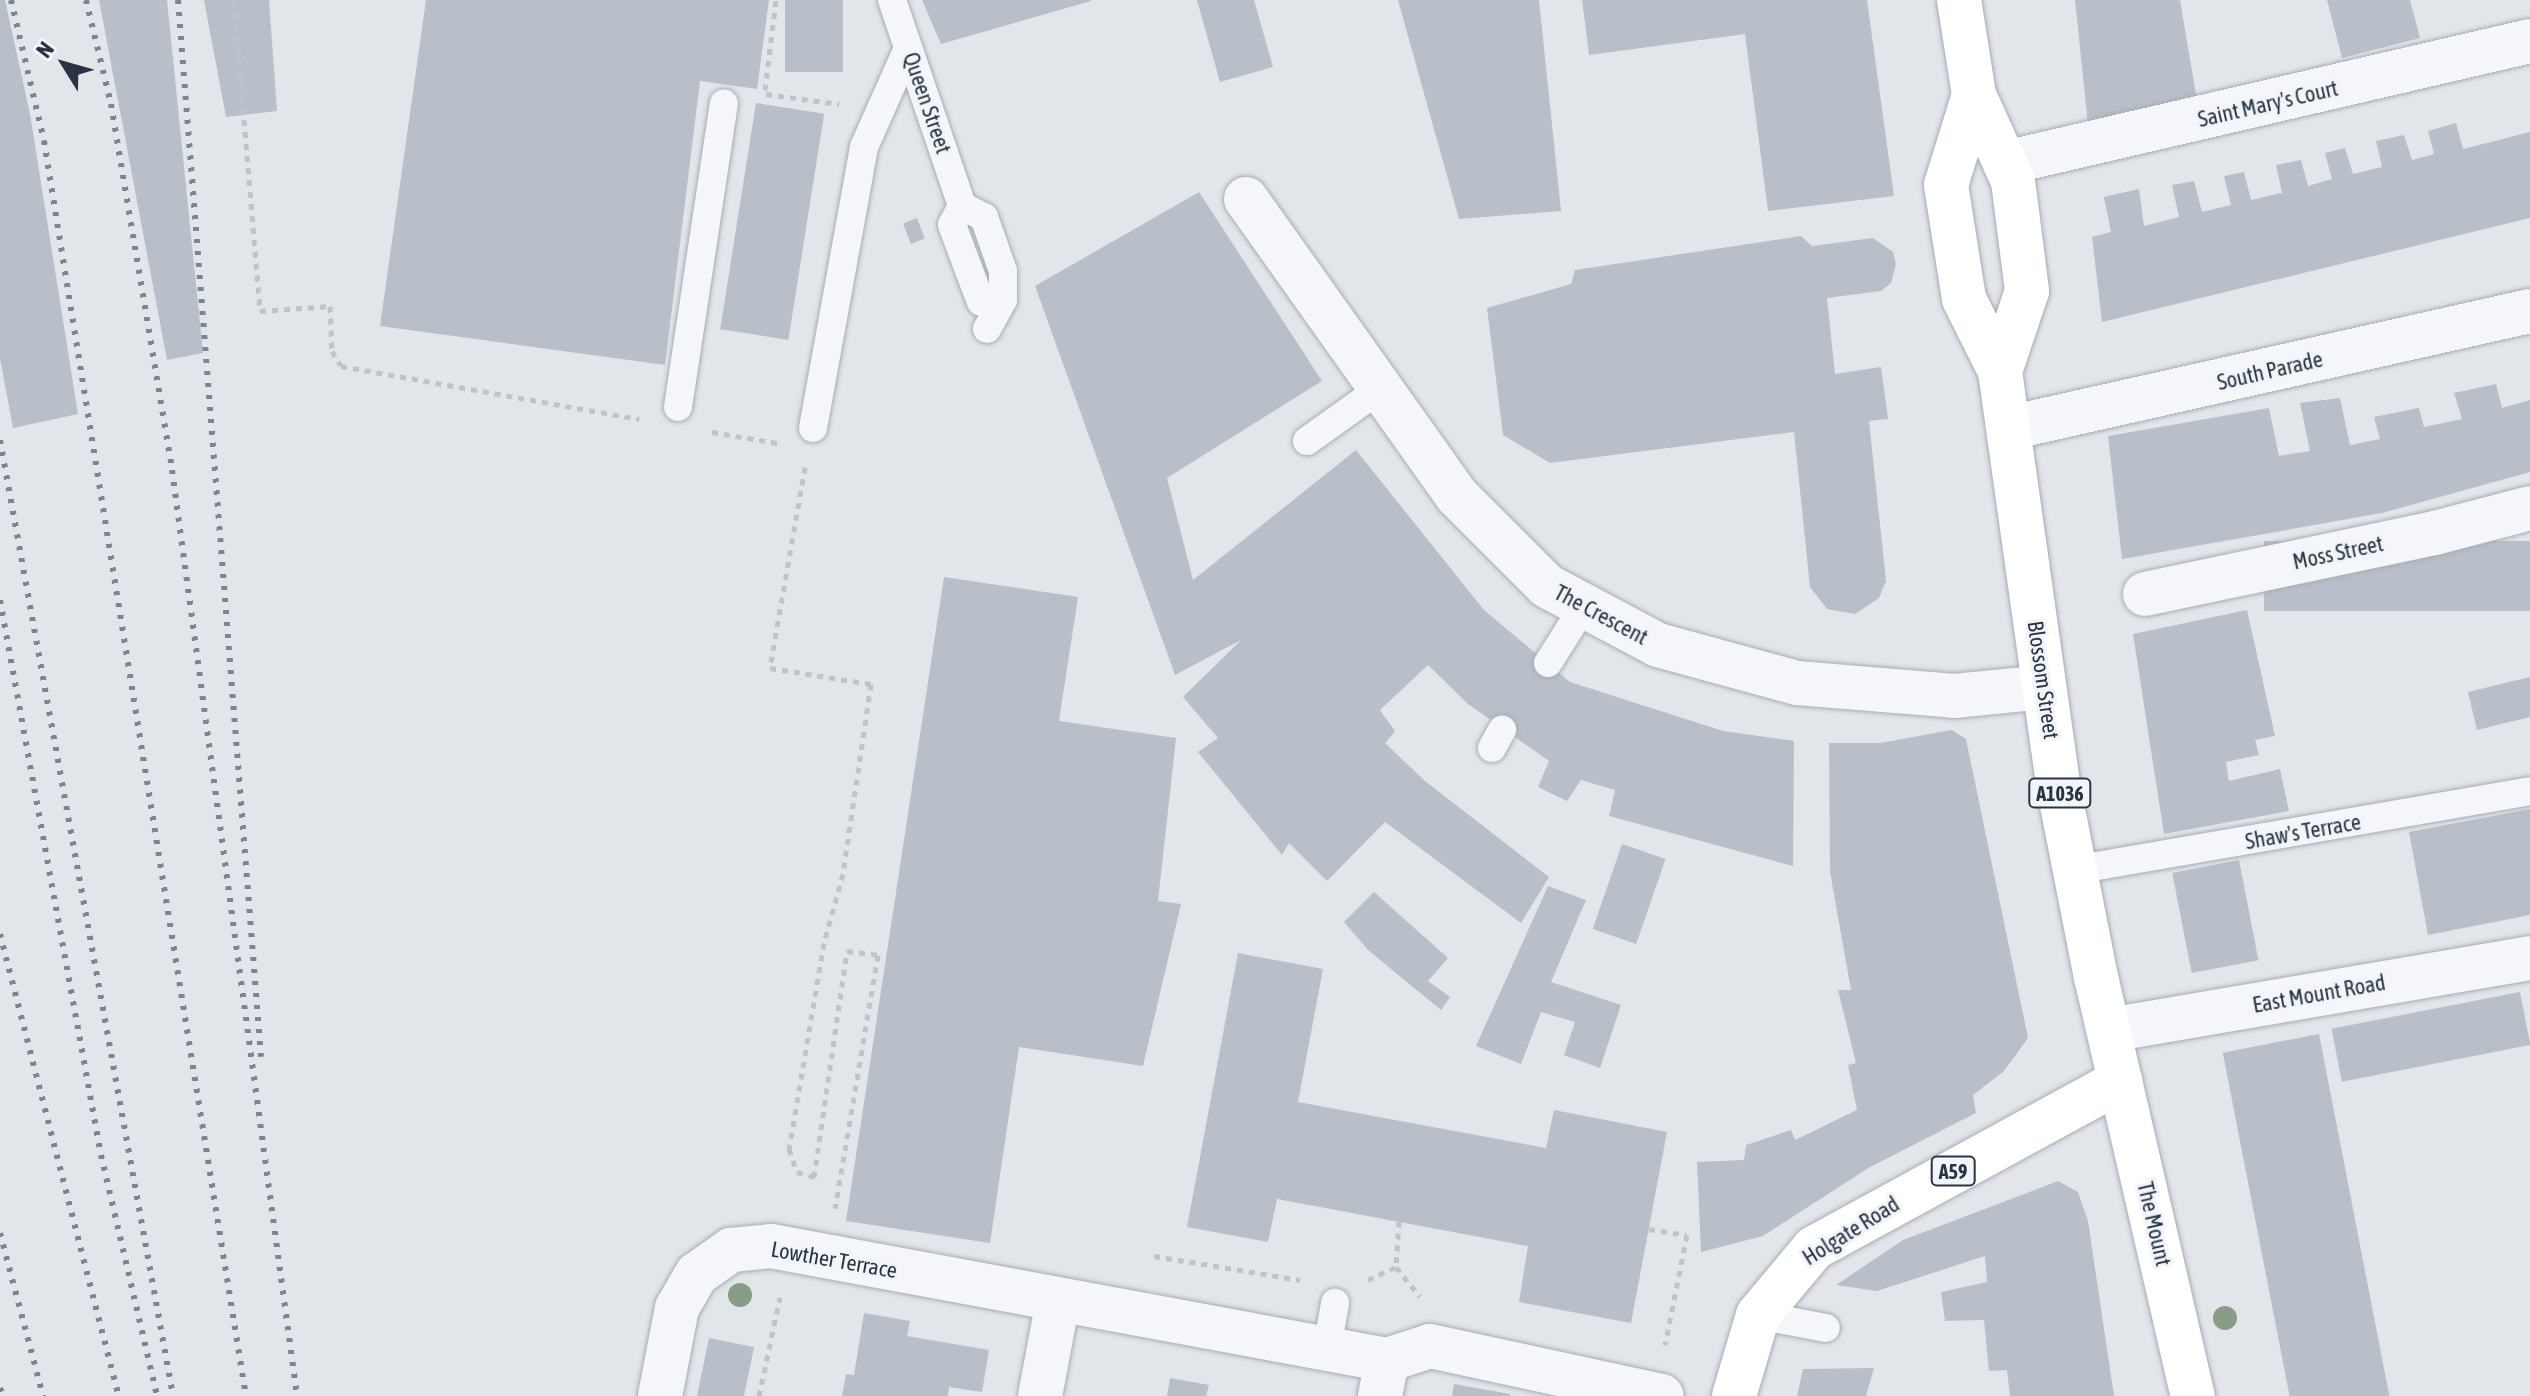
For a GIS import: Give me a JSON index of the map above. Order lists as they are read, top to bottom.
{
  "streets": {
    "main road": [
      "Blossom Street",
      "A1036",
      "A59",
      "The Mount",
      "Holgate Road"
    ],
    "street": [
      "Saint Mary's Court",
      "South Parade",
      "Moss Street",
      "The Crescent",
      "East Mount Road",
      "Lowther Terrace"
    ],
    "lane": ["Queen Street", "Shaw's Terrace"]
  },
  "crossings": [
    ["Saint Mary's Court", "Blossom Street"],
    ["South Parade", "Blossom Street"],
    ["The Crescent", "Blossom Street"],
    ["Blossom Street", "Shaw's Terrace"],
    ["Blossom Street", "East Mount Road"],
    ["Blossom Street", "The Mount"],
    ["Blossom Street", "Holgate Road"],
    ["The Mount", "Holgate Road"]
  ],
  "north": "top left"
}
